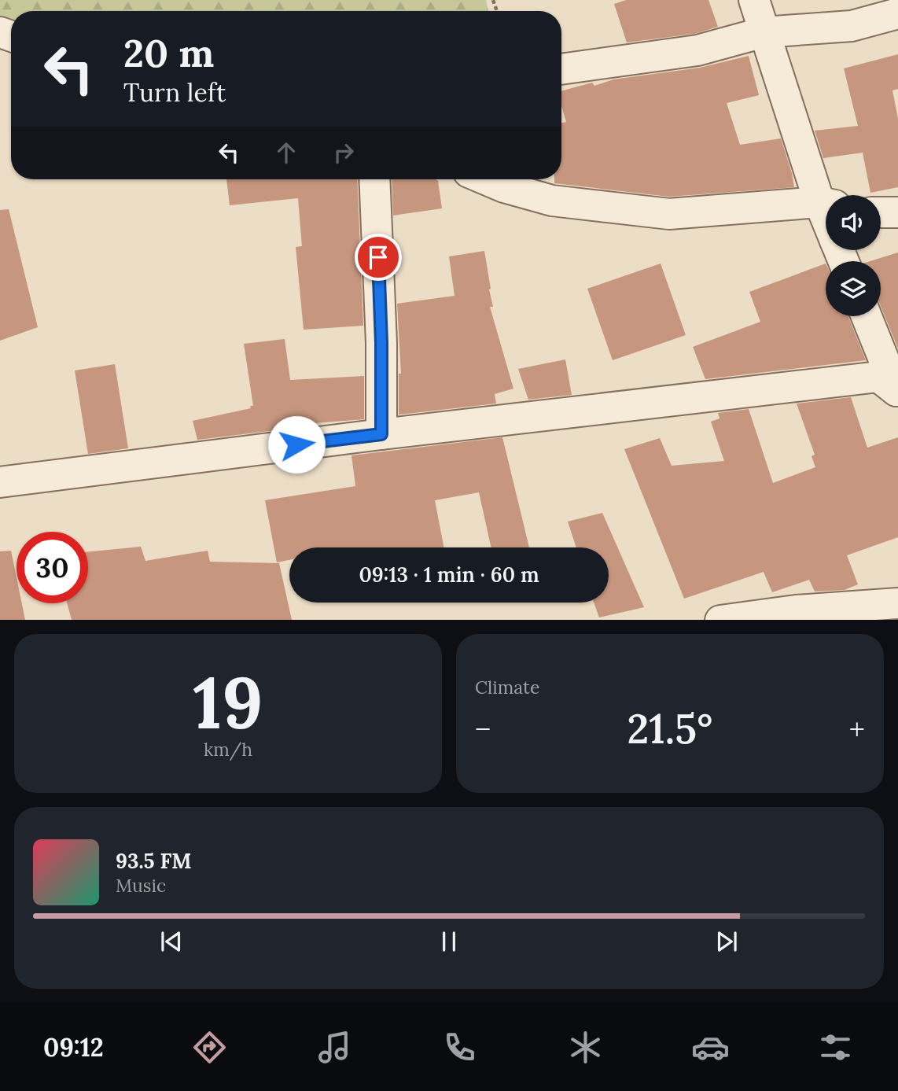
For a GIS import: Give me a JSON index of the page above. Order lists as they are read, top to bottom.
{
  "page": {
    "turn": ["20 m", "Turn left"],
    "limit": "30",
    "trip": "09:13 · 1 min · 60 m",
    "tile": [
      ["19", "km/h"],
      "Climate"
    ],
    "heat": ["−", "21.5°", "+"],
    "song": ["93.5 FM", "Music"],
    "tabs": "09:12"
  }
}
